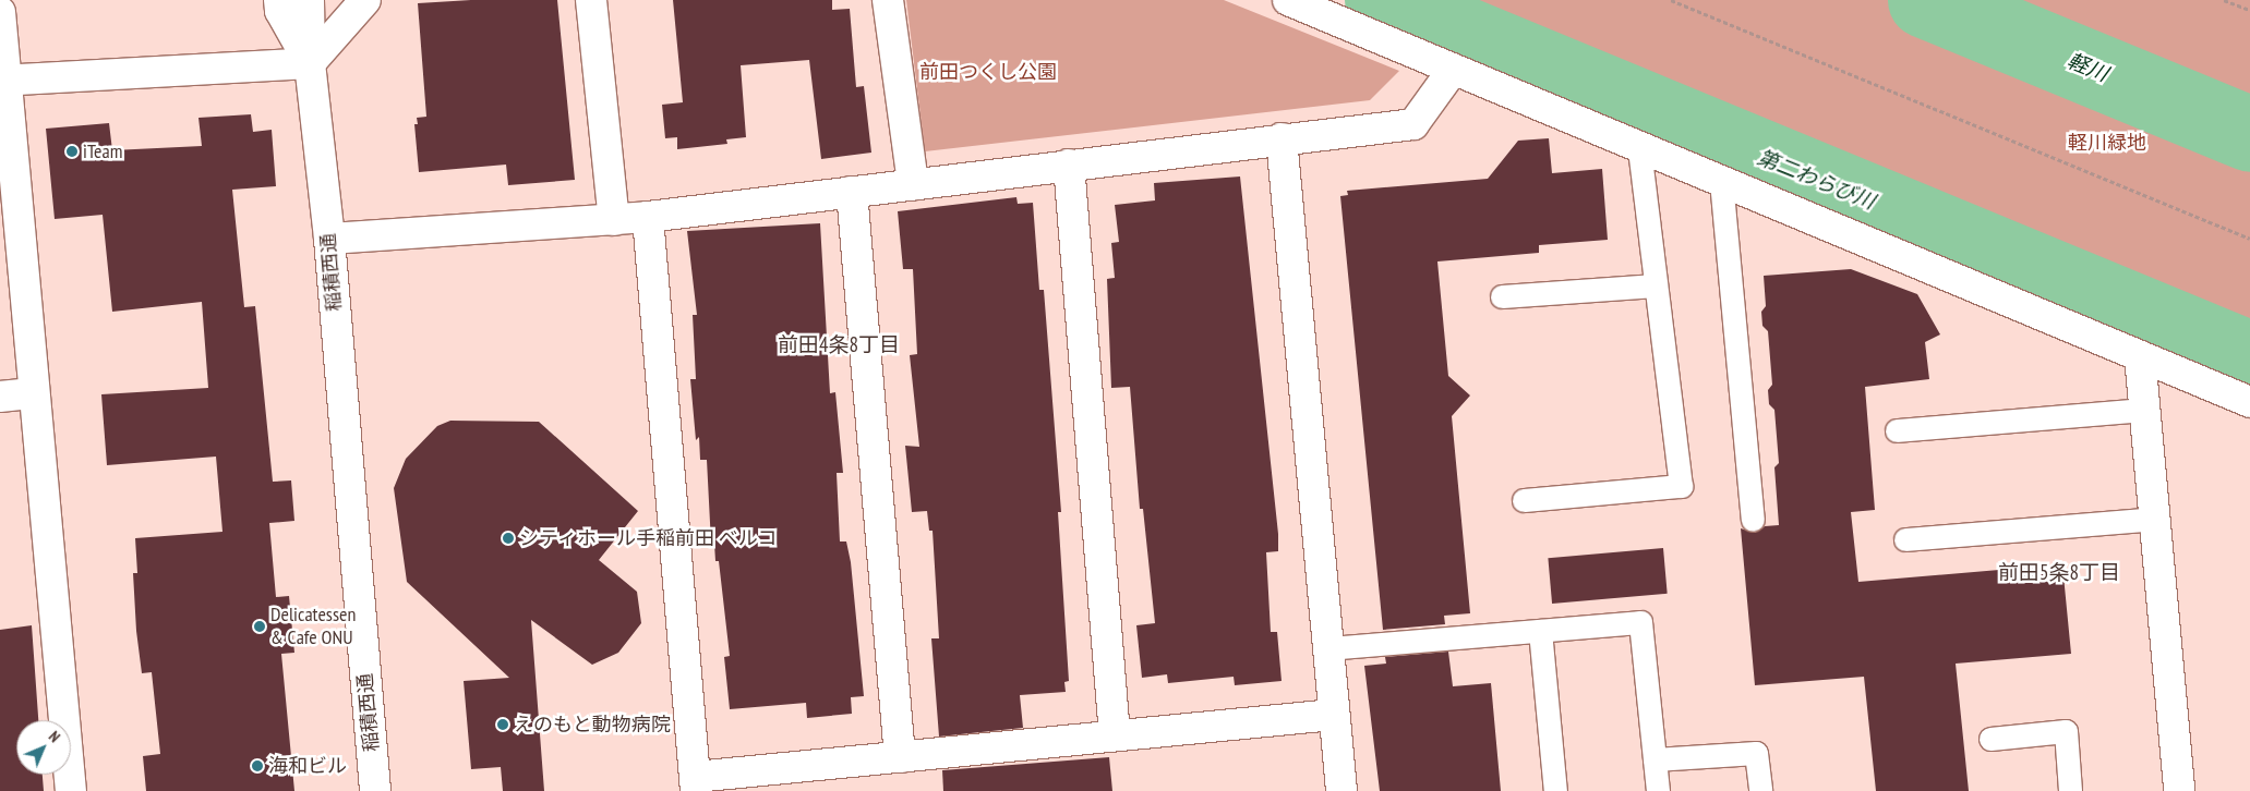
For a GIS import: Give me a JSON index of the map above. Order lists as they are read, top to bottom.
{
  "streets": {
    "street": ["稲積西通"]
  },
  "districts": ["前田4条8丁目", "前田5条8丁目"],
  "water": ["軽川", "第二わらび川"],
  "parks": ["前田つくし公園", "軽川緑地"],
  "places": [
    "iTeam",
    "シティホール手稲前田 ベルコ",
    "Delicatessen & Cafe ONU",
    "えのもと動物病院",
    "海和ビル"
  ],
  "north": "top right"
}
